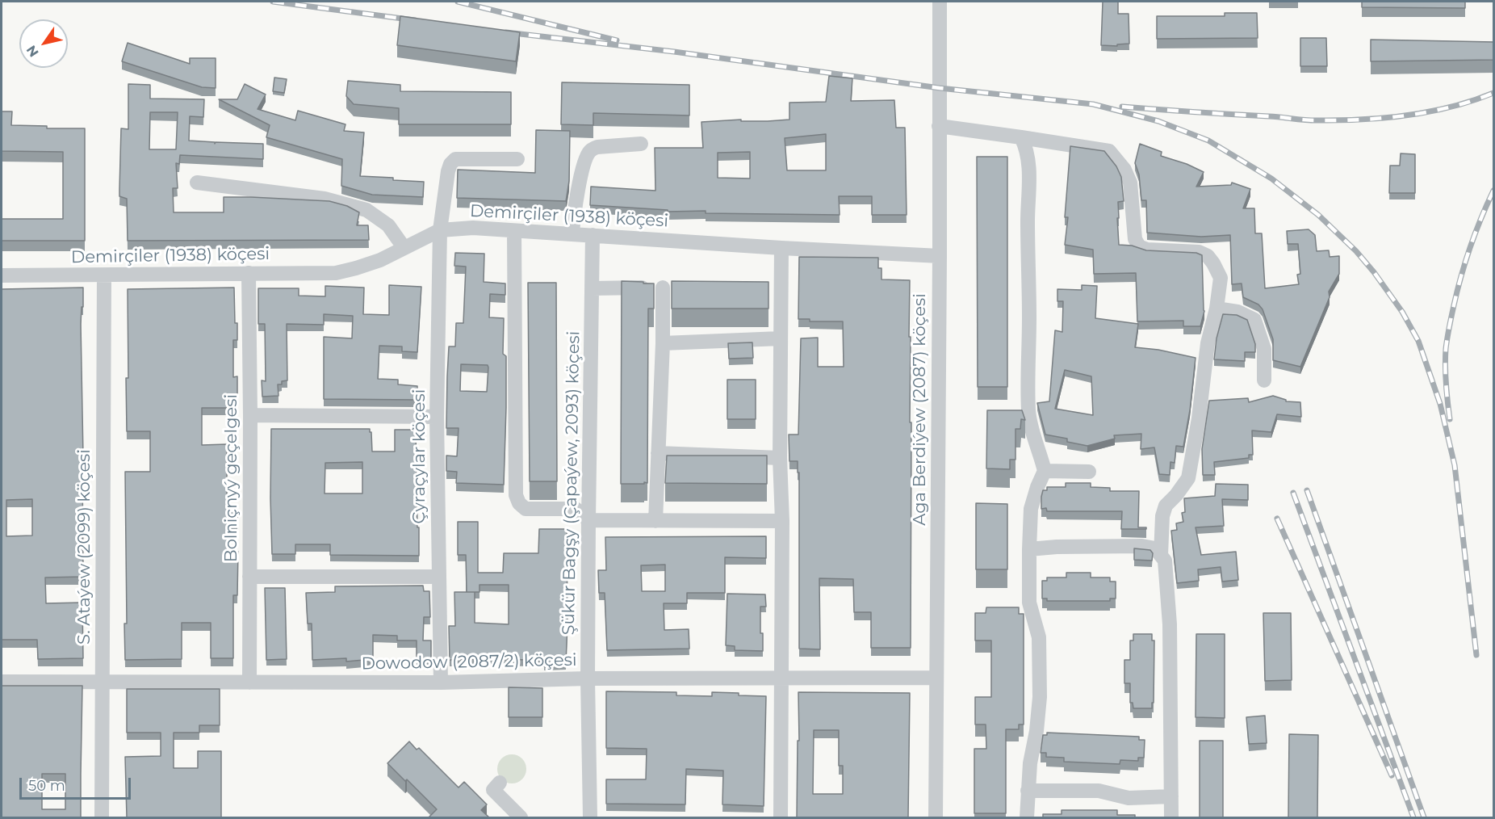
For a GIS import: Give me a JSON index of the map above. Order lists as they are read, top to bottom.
{
  "streets": {
    "street": [
      "Demirçiler (1938) köçesi",
      "Aga Berdiýew (2087) köçesi",
      "Çyraçylar köçesi",
      "Bolniçnyý geçelgesi",
      "Şükür Bagşy (Çapaýew, 2093) köçesi",
      "S. Ataýew (2099) köçesi",
      "Dowodow (2087/2) köçesi"
    ]
  },
  "crossings": [
    ["Demirçiler (1938) köçesi", "Aga Berdiýew (2087) köçesi"],
    ["Demirçiler (1938) köçesi", "Çyraçylar köçesi"],
    ["Demirçiler (1938) köçesi", "Bolniçnyý geçelgesi"],
    ["Demirçiler (1938) köçesi", "Şükür Bagşy (Çapaýew, 2093) köçesi"],
    ["Demirçiler (1938) köçesi", "S. Ataýew (2099) köçesi"],
    ["Aga Berdiýew (2087) köçesi", "Dowodow (2087/2) köçesi"],
    ["Çyraçylar köçesi", "Dowodow (2087/2) köçesi"],
    ["Bolniçnyý geçelgesi", "Dowodow (2087/2) köçesi"],
    ["Şükür Bagşy (Çapaýew, 2093) köçesi", "Dowodow (2087/2) köçesi"],
    ["S. Ataýew (2099) köçesi", "Dowodow (2087/2) köçesi"]
  ],
  "scale_bar": "50 m",
  "north": "bottom left"
}
